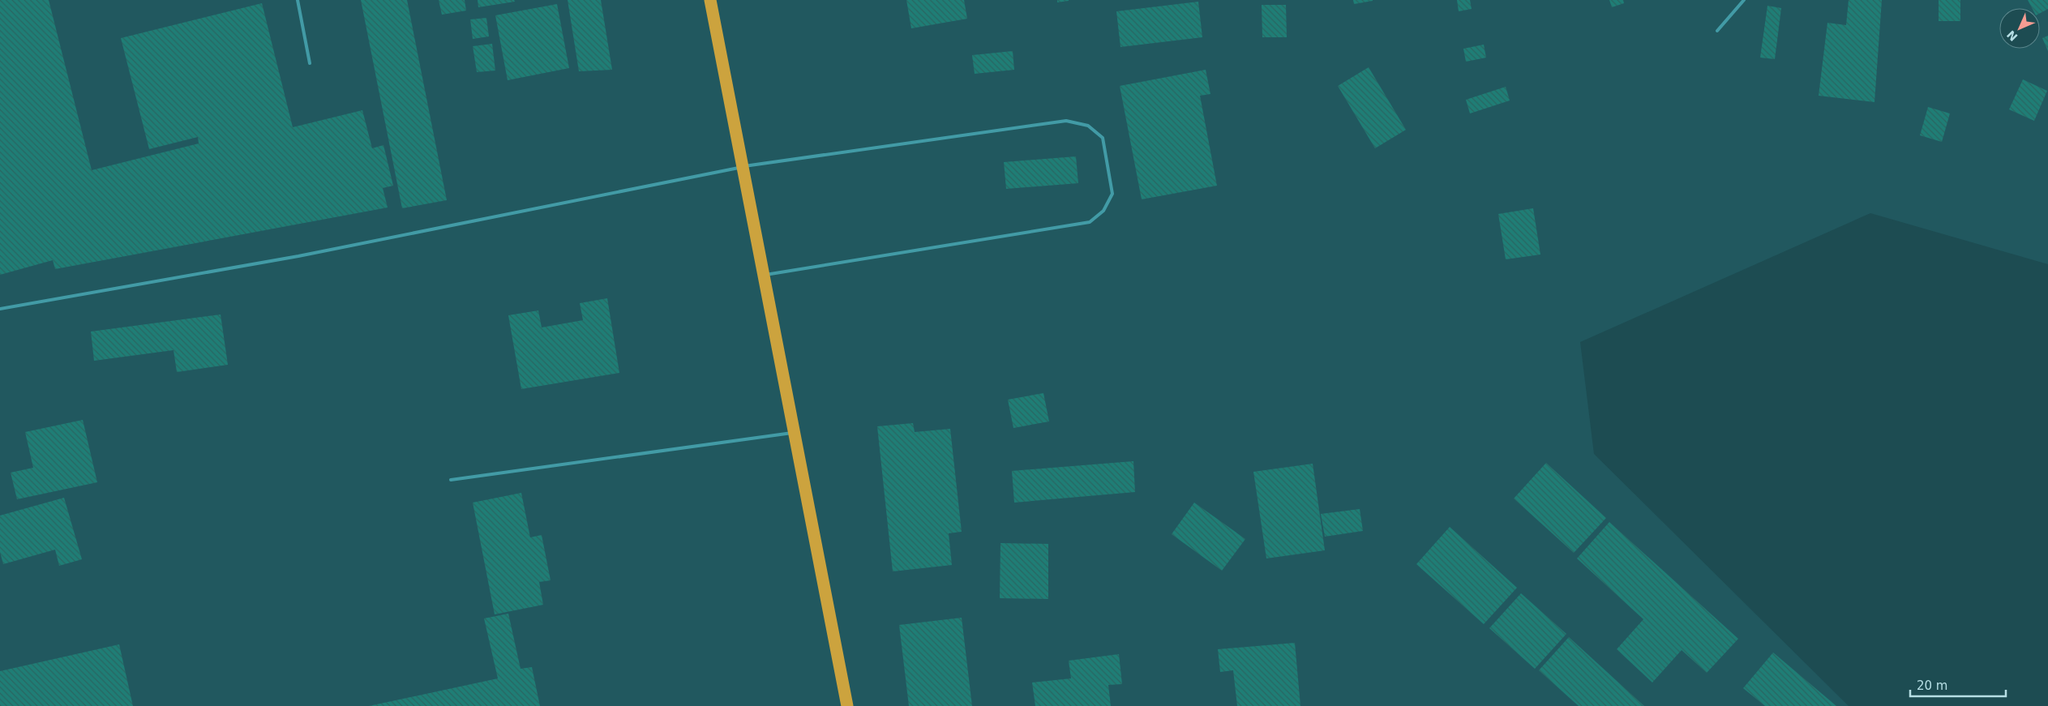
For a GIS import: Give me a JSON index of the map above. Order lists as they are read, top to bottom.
{
  "scale_bar": "20 m",
  "north": "bottom left"
}
